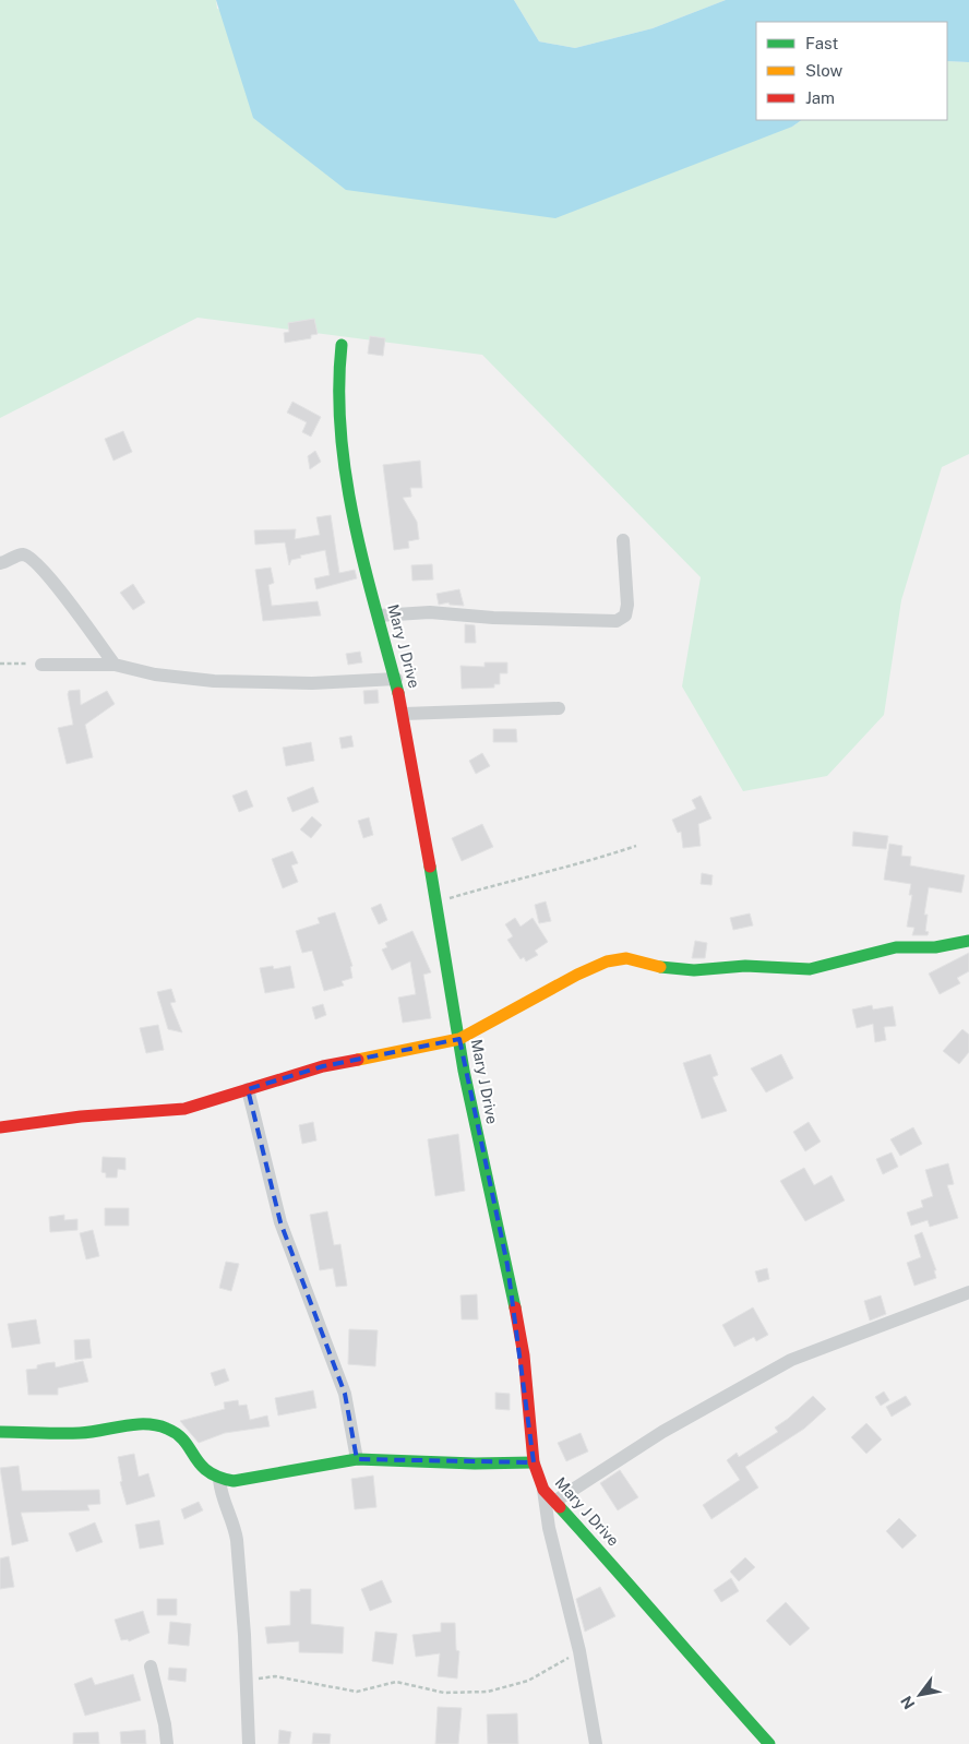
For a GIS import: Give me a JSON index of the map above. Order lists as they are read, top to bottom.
{
  "streets": {
    "street": ["Mary J Drive"]
  },
  "legend": ["Fast", "Slow", "Jam"],
  "north": "bottom left"
}
